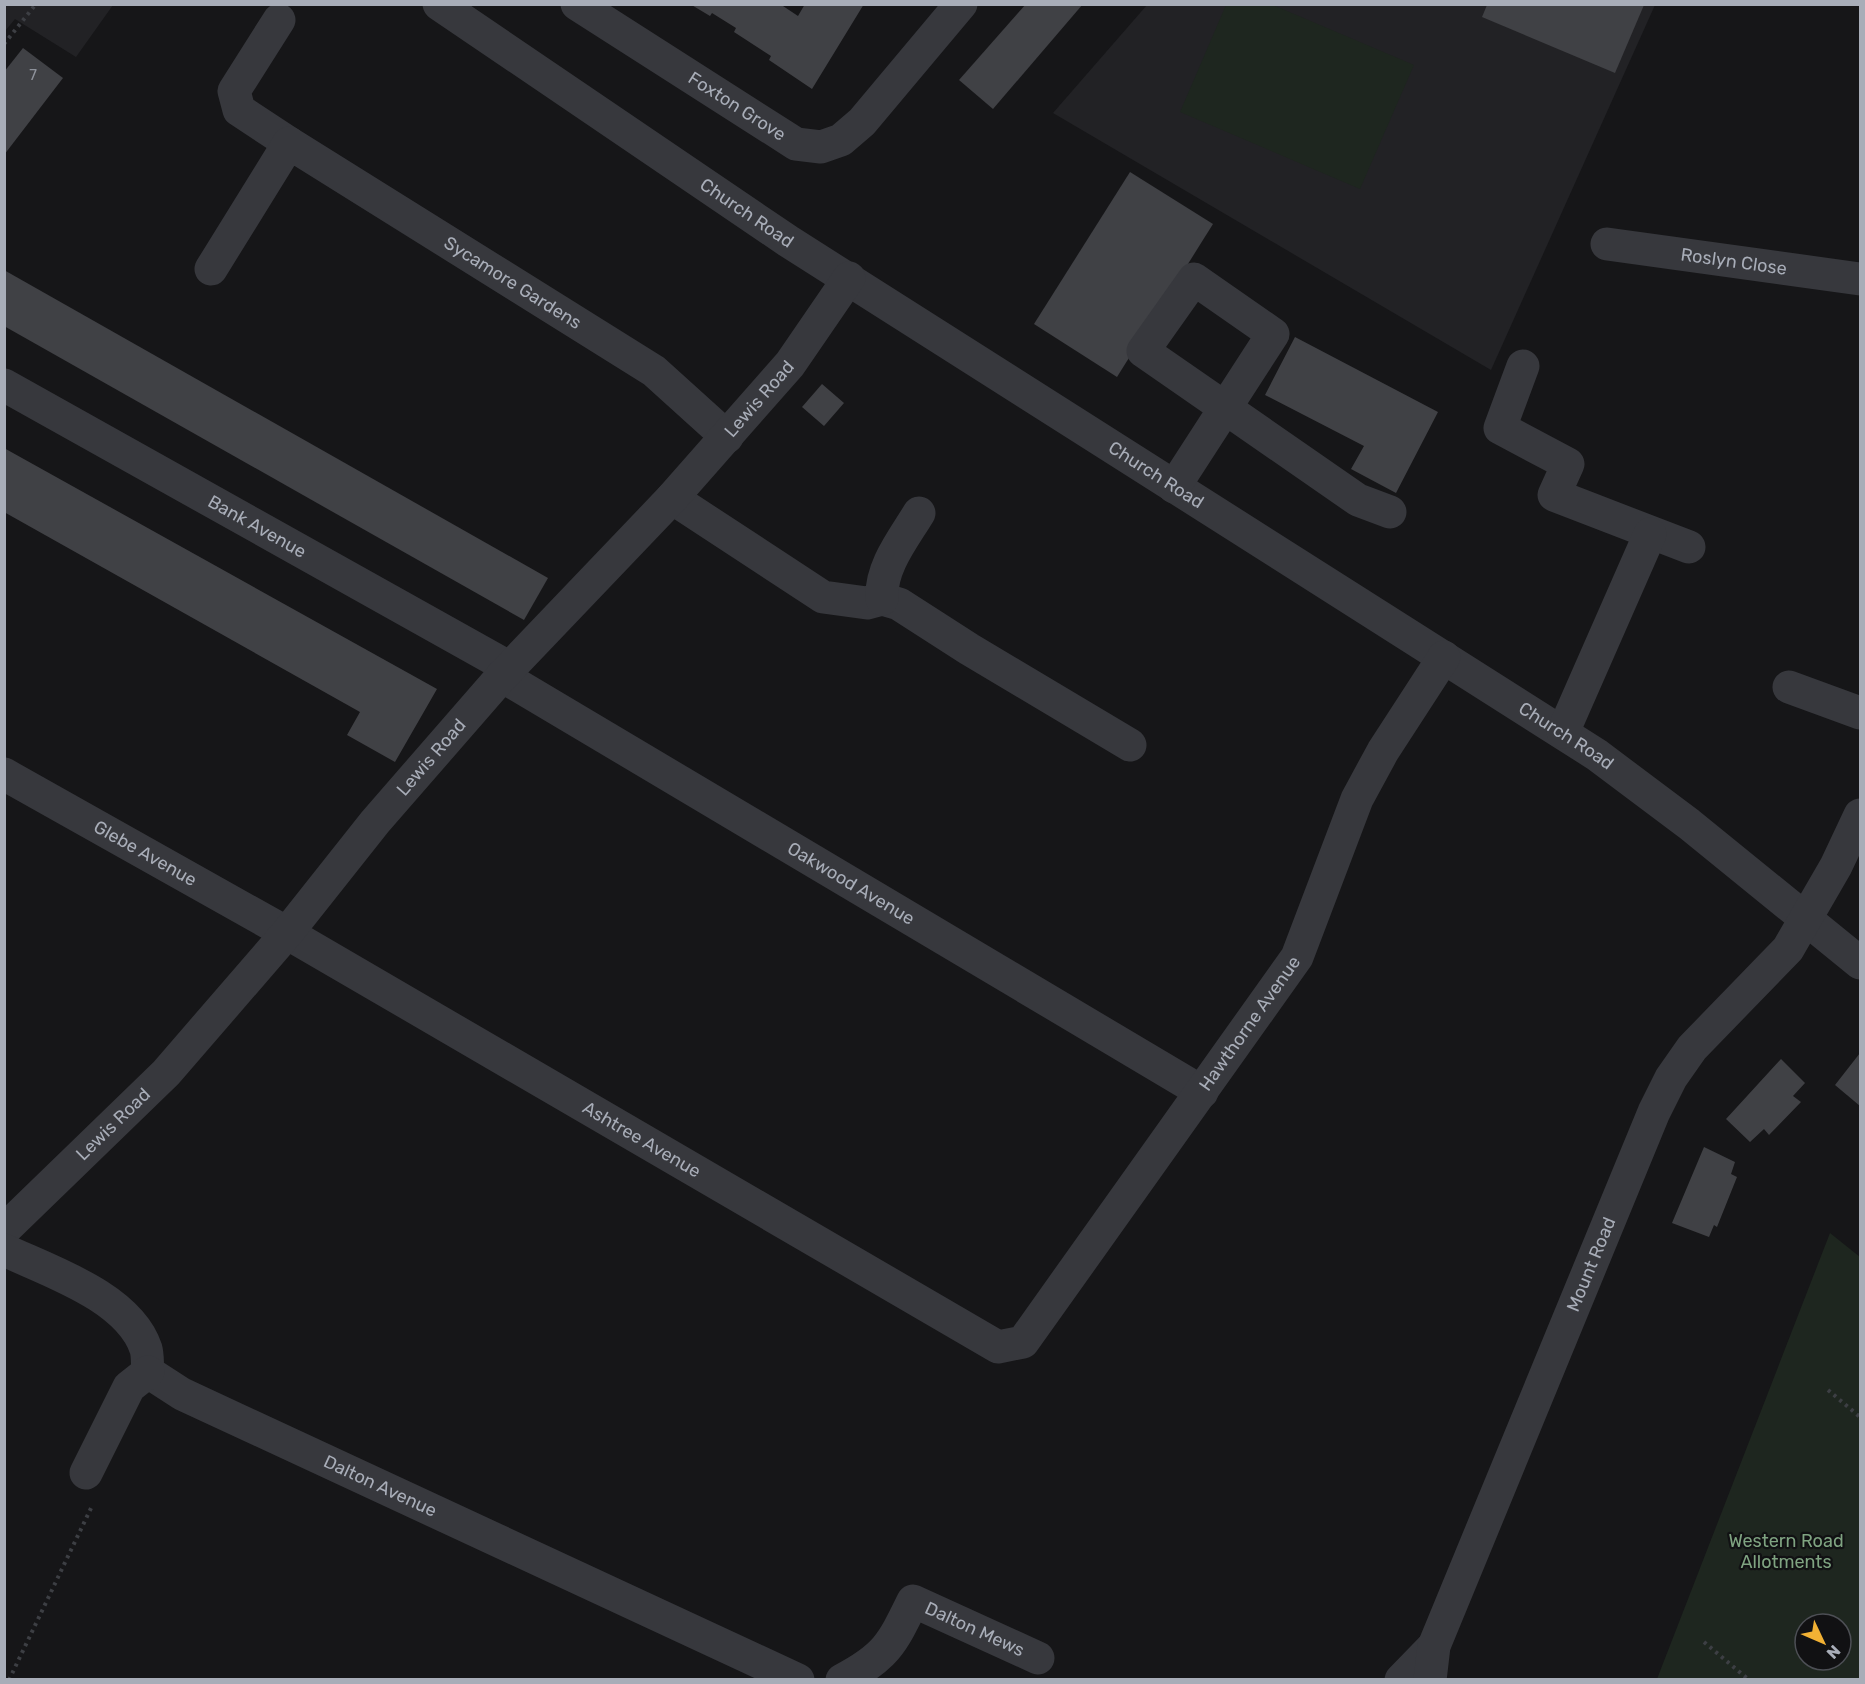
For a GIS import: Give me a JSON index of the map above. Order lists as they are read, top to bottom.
{
  "streets": {
    "street": [
      "Foxton Grove",
      "Church Road",
      "Roslyn Close",
      "Sycamore Gardens",
      "Lewis Road",
      "Bank Avenue",
      "Glebe Avenue",
      "Oakwood Avenue",
      "Hawthorne Avenue",
      "Ashtree Avenue",
      "Mount Road",
      "Dalton Avenue",
      "Dalton Mews"
    ]
  },
  "crossings": [
    ["Church Road", "Lewis Road"],
    ["Church Road", "Hawthorne Avenue"],
    ["Church Road", "Mount Road"],
    ["Sycamore Gardens", "Lewis Road"],
    ["Lewis Road", "Bank Avenue"],
    ["Lewis Road", "Glebe Avenue"],
    ["Lewis Road", "Oakwood Avenue"],
    ["Lewis Road", "Ashtree Avenue"],
    ["Bank Avenue", "Oakwood Avenue"],
    ["Glebe Avenue", "Ashtree Avenue"],
    ["Oakwood Avenue", "Hawthorne Avenue"],
    ["Hawthorne Avenue", "Ashtree Avenue"]
  ],
  "parks": ["Western Road Allotments"],
  "house_numbers": ["7"],
  "north": "bottom right"
}
